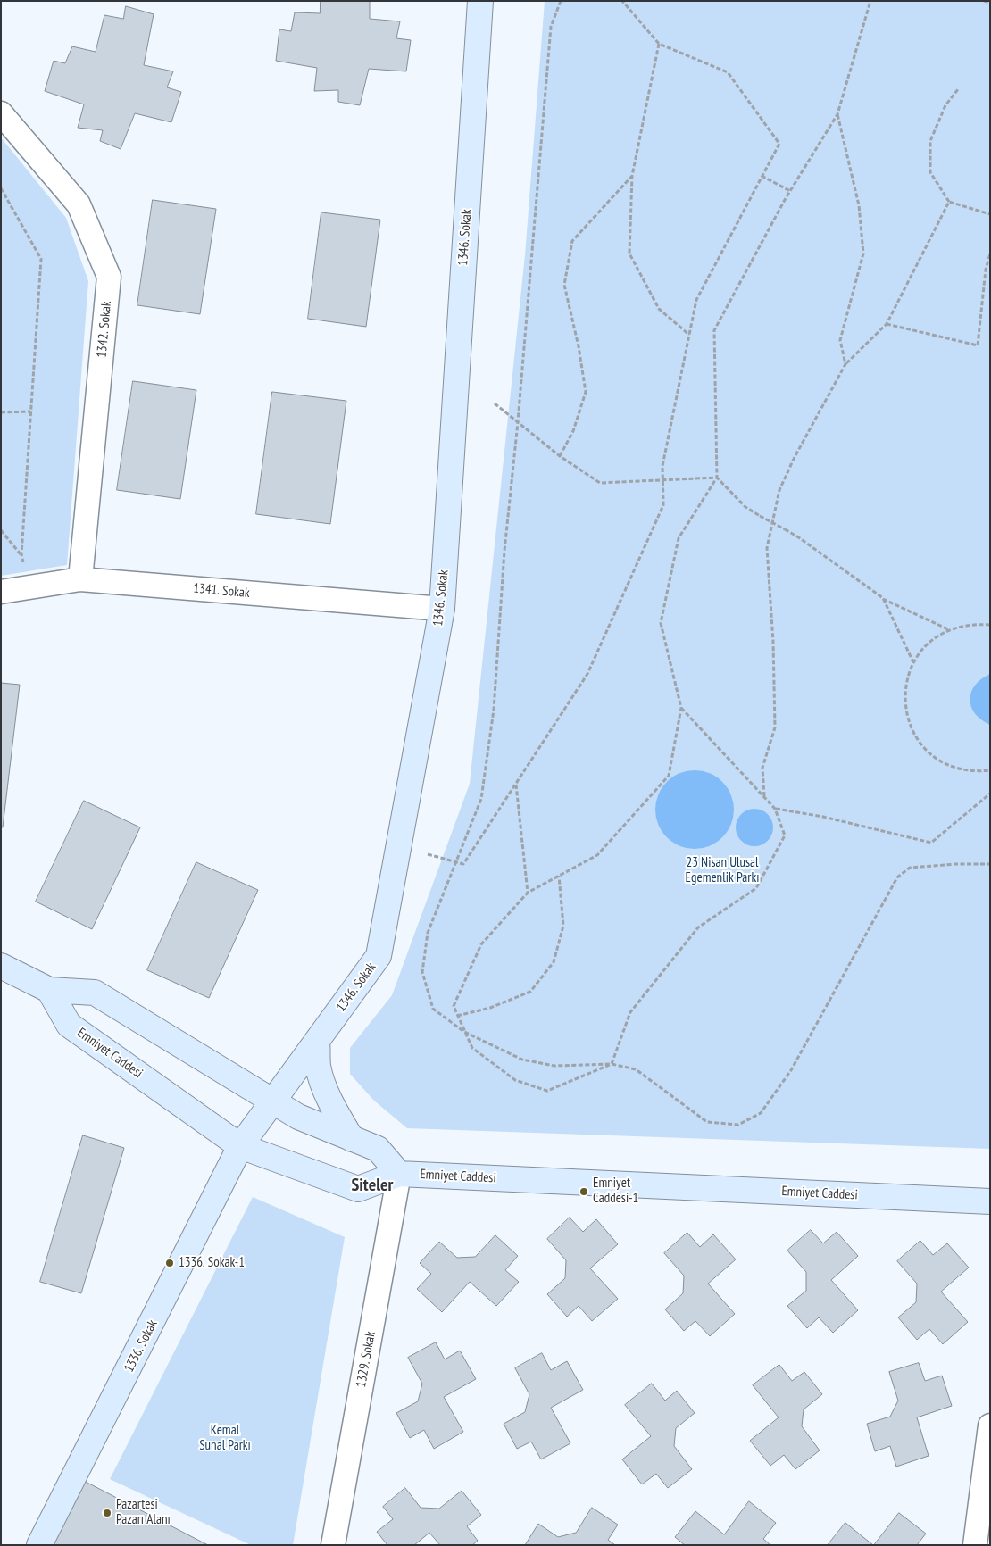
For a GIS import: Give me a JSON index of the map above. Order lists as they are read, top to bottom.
{
  "streets": {
    "street": [
      "1346. Sokak",
      "1342. Sokak",
      "1341. Sokak",
      "Emniyet Caddesi",
      "1336. Sokak",
      "1329. Sokak"
    ]
  },
  "crossings": [
    ["1346. Sokak", "1341. Sokak"],
    ["1346. Sokak", "Emniyet Caddesi"],
    ["1346. Sokak", "1336. Sokak"],
    ["1342. Sokak", "1341. Sokak"],
    ["Emniyet Caddesi", "1336. Sokak"],
    ["Emniyet Caddesi", "1329. Sokak"]
  ],
  "districts": ["Siteler"],
  "parks": ["23 Nisan Ulusal Egemenlik Parkı", "Kemal Sunal Parkı"],
  "places": ["Emniyet Caddesi-1", "1336. Sokak-1", "Pazartesi Pazarı Alanı"]
}
